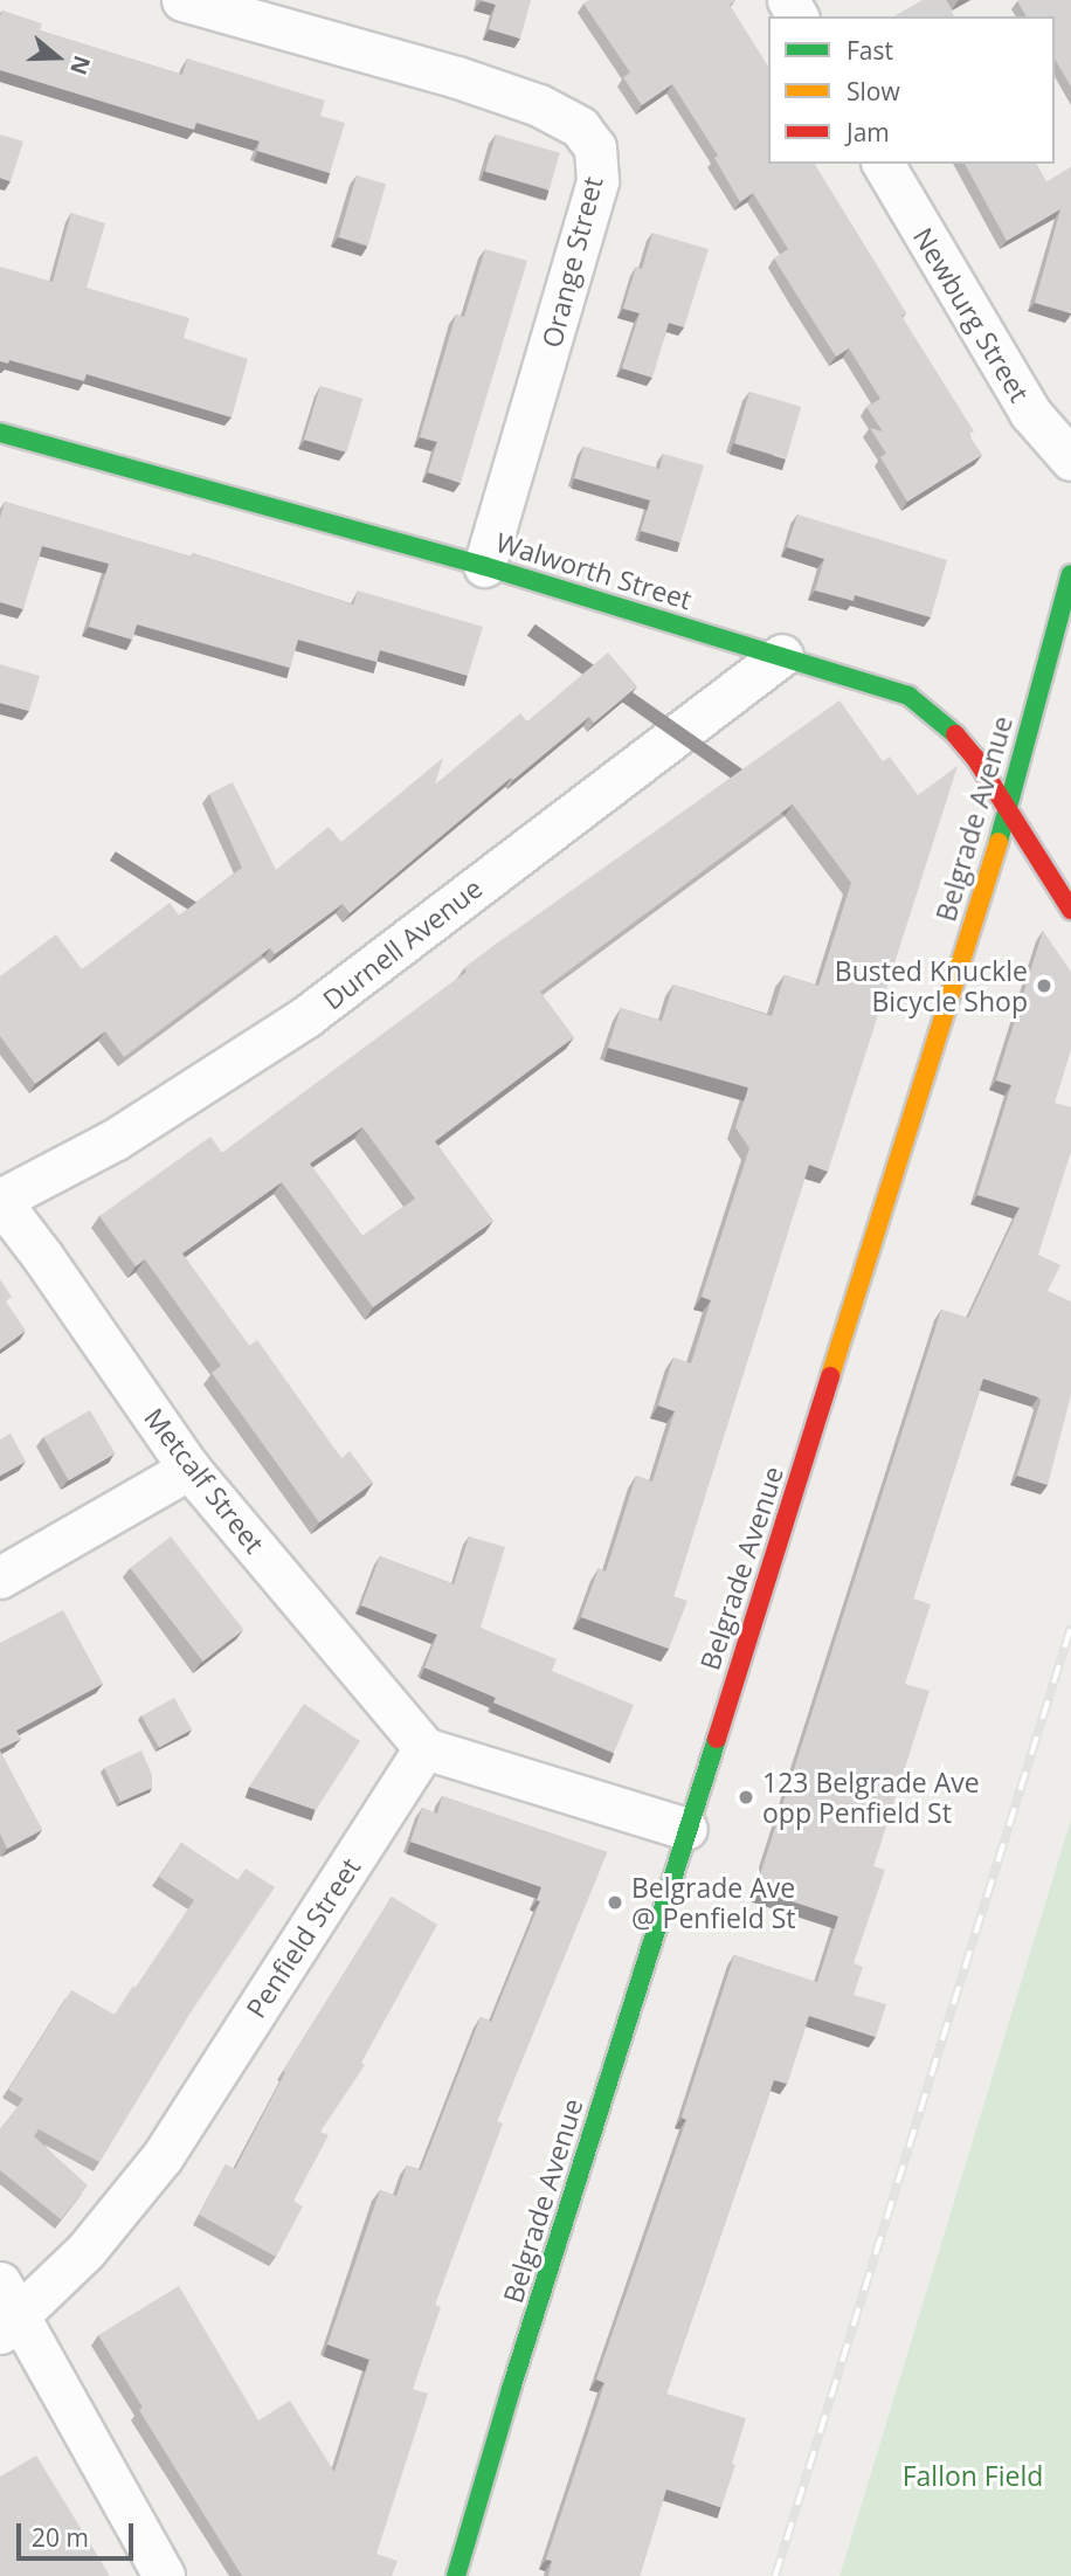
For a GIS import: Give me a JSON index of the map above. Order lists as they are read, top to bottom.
{
  "streets": {
    "main road": ["Walworth Street", "Belgrade Avenue"],
    "street": [
      "Orange Street",
      "Newburg Street",
      "Durnell Avenue",
      "Metcalf Street",
      "Penfield Street"
    ]
  },
  "crossings": [
    ["Orange Street", "Walworth Street"],
    ["Walworth Street", "Belgrade Avenue"],
    ["Walworth Street", "Durnell Avenue"],
    ["Durnell Avenue", "Metcalf Street"],
    ["Metcalf Street", "Penfield Street"]
  ],
  "parks": ["Fallon Field"],
  "places": ["Busted Knuckle Bicycle Shop", "123 Belgrade Ave opp Penfield St", "Belgrade Ave @ Penfield St"],
  "legend": ["Fast", "Slow", "Jam"],
  "scale_bar": "20 m",
  "north": "right"
}
